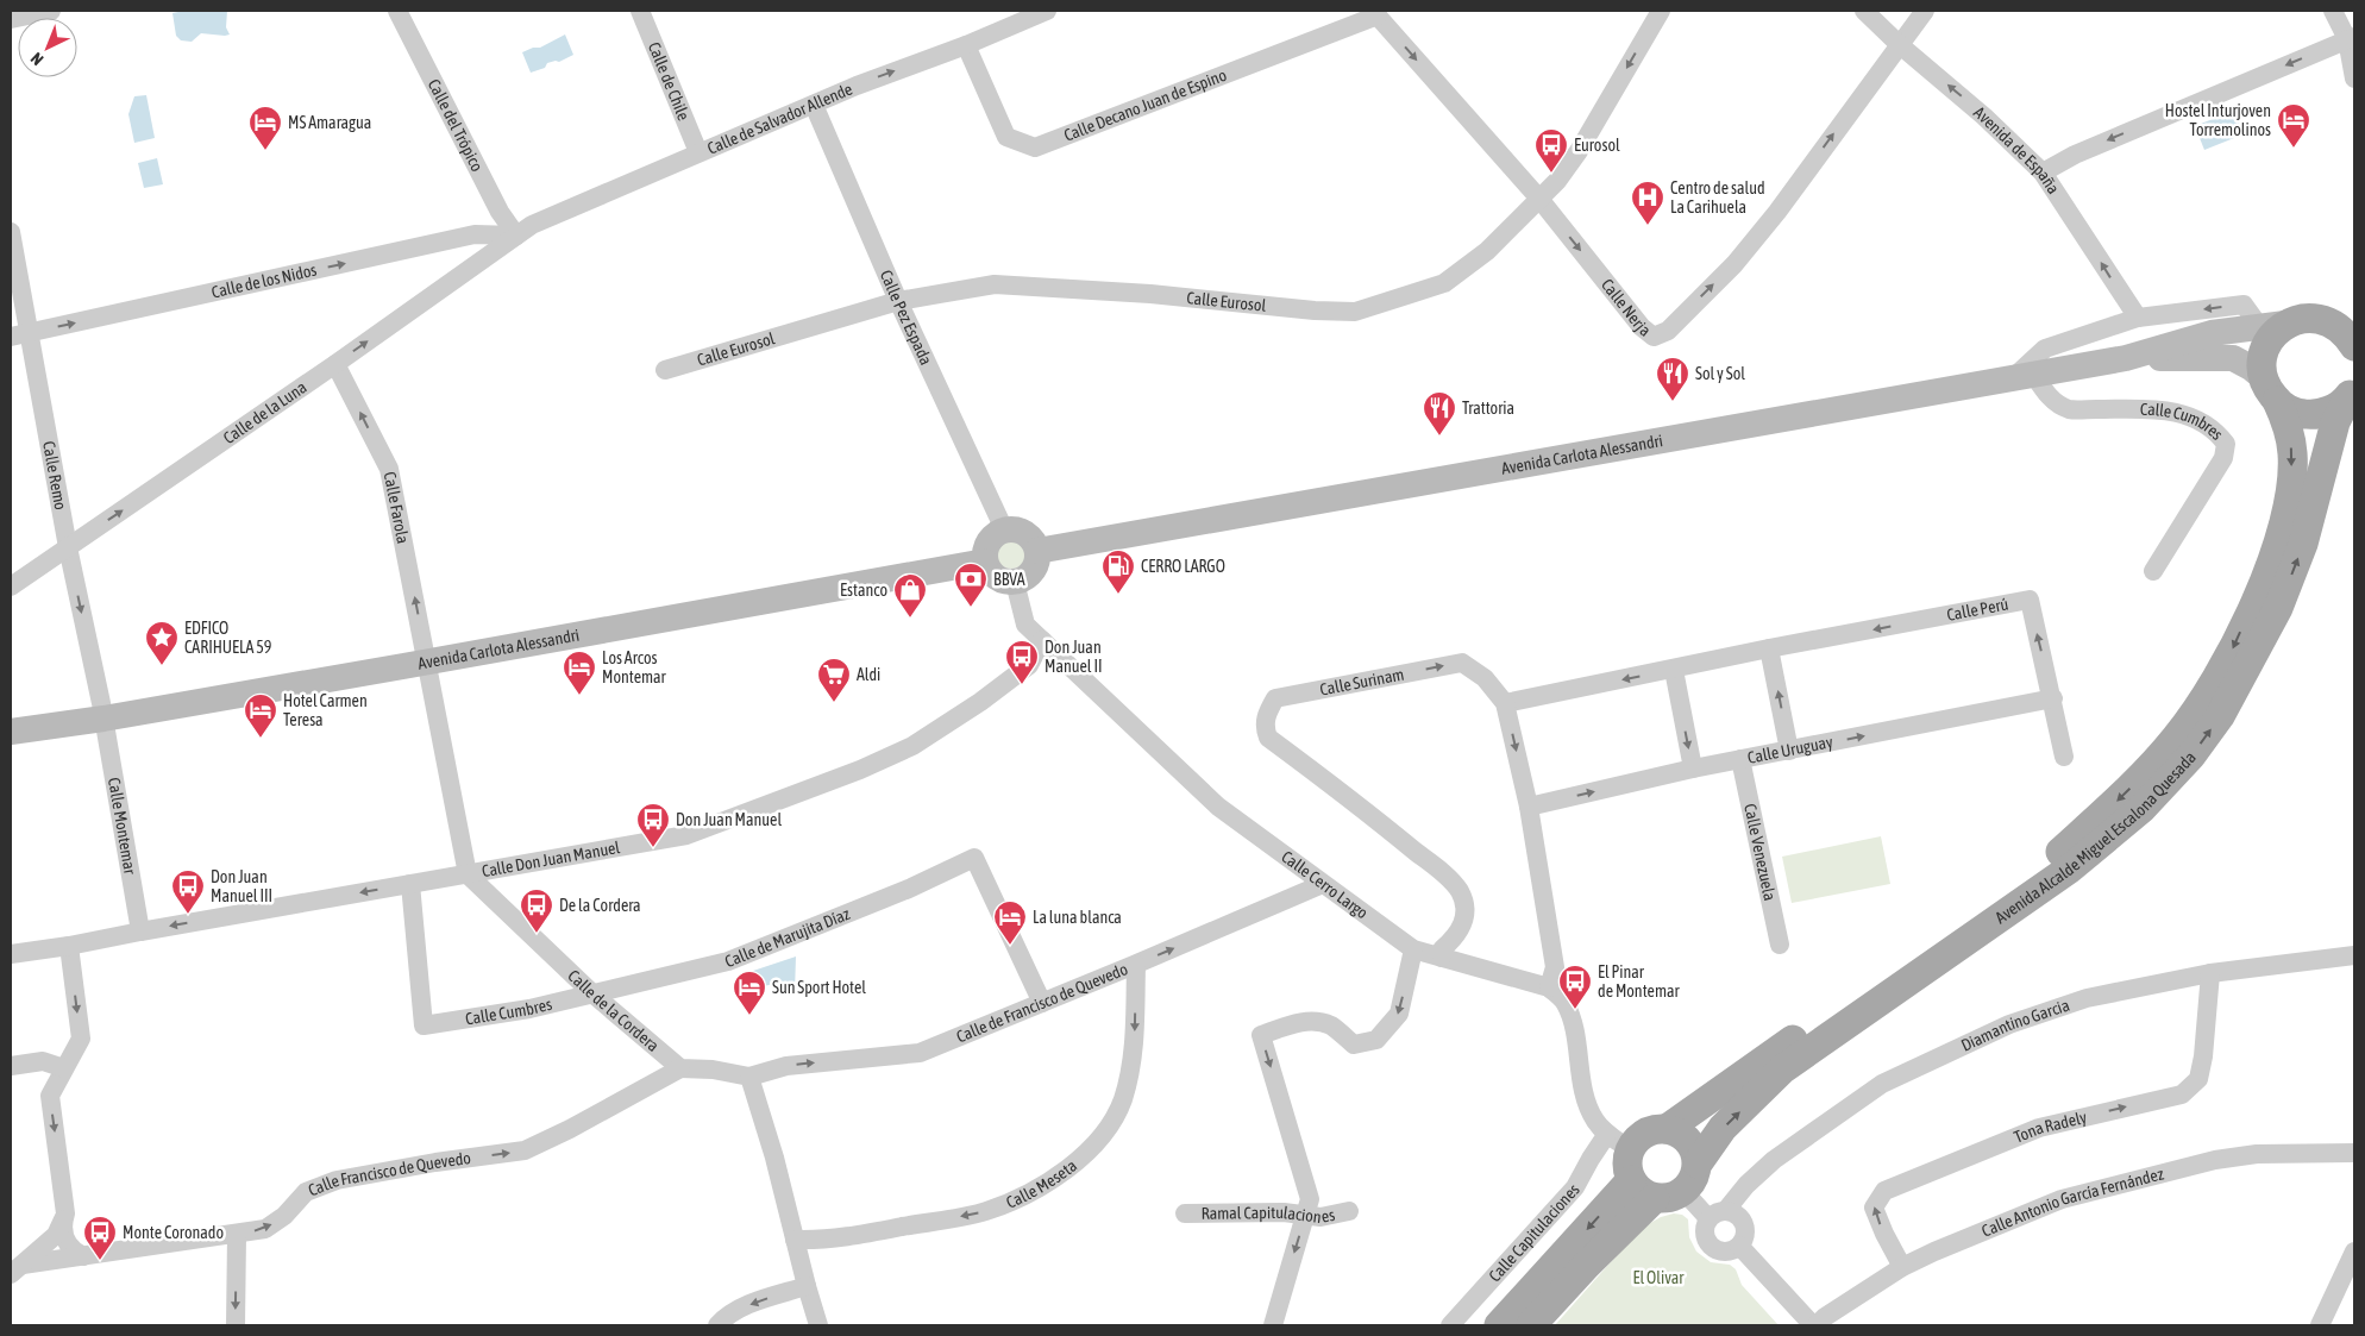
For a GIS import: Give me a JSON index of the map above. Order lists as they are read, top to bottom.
{
  "streets": {
    "main road": ["Avenida Carlota Alessandri", "Avenida Alcalde Miguel Escalona Quesada"],
    "street": [
      "Calle de Chile",
      "Calle Decano Juan de Espino",
      "Calle de Salvador Allende",
      "Calle del Trópico",
      "Avenida de España",
      "Calle de los Nidos",
      "Calle Eurosol",
      "Calle Nerja",
      "Calle Pez Espada",
      "Calle de la Luna",
      "Calle Cumbres",
      "Calle Remo",
      "Calle Farola",
      "Calle Perú",
      "Calle Surinam",
      "Calle Uruguay",
      "Calle Montemar",
      "Calle Venezuela",
      "Calle Don Juan Manuel",
      "Calle Cerro Largo",
      "Calle de Marujita Díaz",
      "Calle de Francisco de Quevedo",
      "Calle de la Cordera",
      "Diamantino Garcia",
      "Tona Radely",
      "Calle Francisco de Quevedo",
      "Calle Meseta",
      "Calle Antonio García Fernández",
      "Ramal Capitulaciones",
      "Calle Capitulaciones"
    ]
  },
  "crossings": [
    ["Calle de Chile", "Calle de Salvador Allende"],
    ["Calle Decano Juan de Espino", "Calle de Salvador Allende"],
    ["Calle Decano Juan de Espino", "Calle Nerja"],
    ["Calle de Salvador Allende", "Calle del Trópico"],
    ["Calle de Salvador Allende", "Calle de los Nidos"],
    ["Calle de Salvador Allende", "Calle Pez Espada"],
    ["Calle de Salvador Allende", "Calle de la Luna"],
    ["Calle del Trópico", "Calle de los Nidos"],
    ["Calle del Trópico", "Calle de la Luna"],
    ["Avenida de España", "Calle Nerja"],
    ["Calle de los Nidos", "Calle de la Luna"],
    ["Calle de los Nidos", "Calle Remo"],
    ["Calle Eurosol", "Calle Nerja"],
    ["Calle Eurosol", "Calle Pez Espada"],
    ["Calle Pez Espada", "Avenida Carlota Alessandri"],
    ["Calle Pez Espada", "Calle Cerro Largo"],
    ["Calle de la Luna", "Calle Remo"],
    ["Calle de la Luna", "Calle Farola"],
    ["Calle Cumbres", "Avenida Carlota Alessandri"],
    ["Calle Cumbres", "Calle Don Juan Manuel"],
    ["Calle Cumbres", "Calle de Marujita Díaz"],
    ["Calle Cumbres", "Calle de la Cordera"],
    ["Avenida Carlota Alessandri", "Calle Remo"],
    ["Avenida Carlota Alessandri", "Calle Farola"],
    ["Avenida Carlota Alessandri", "Calle Montemar"],
    ["Avenida Carlota Alessandri", "Avenida Alcalde Miguel Escalona Quesada"],
    ["Avenida Carlota Alessandri", "Calle Cerro Largo"],
    ["Calle Remo", "Calle Montemar"],
    ["Calle Perú", "Calle Surinam"],
    ["Calle Perú", "Calle Uruguay"],
    ["Calle Surinam", "Calle Uruguay"],
    ["Calle Surinam", "Calle Cerro Largo"],
    ["Calle Uruguay", "Calle Venezuela"],
    ["Calle Montemar", "Calle Don Juan Manuel"],
    ["Avenida Alcalde Miguel Escalona Quesada", "Calle Capitulaciones"],
    ["Calle Don Juan Manuel", "Calle Cerro Largo"],
    ["Calle Don Juan Manuel", "Calle de la Cordera"],
    ["Calle Cerro Largo", "Calle de Francisco de Quevedo"],
    ["Calle de Marujita Díaz", "Calle de Francisco de Quevedo"],
    ["Calle de Marujita Díaz", "Calle de la Cordera"],
    ["Calle de Francisco de Quevedo", "Calle Meseta"],
    ["Calle de la Cordera", "Calle Francisco de Quevedo"],
    ["Diamantino Garcia", "Tona Radely"],
    ["Tona Radely", "Calle Antonio García Fernández"]
  ],
  "one_way": [
    "Avenida de España",
    "Calle de los Nidos",
    "Calle de la Luna",
    "Calle Remo",
    "Calle Farola",
    "Calle Perú",
    "Calle Uruguay",
    "Calle de Francisco de Quevedo",
    "Tona Radely",
    "Calle Francisco de Quevedo",
    "Calle Meseta"
  ],
  "parks": ["El Olivar"],
  "places": {
    "hotel": [
      "Hostel Inturjoven Torremolinos",
      "MS Amaragua",
      "Los Arcos Montemar",
      "Hotel Carmen Teresa",
      "La luna blanca",
      "Sun Sport Hotel"
    ],
    "bus stop": [
      "Eurosol",
      "Don Juan Manuel II",
      "Don Juan Manuel",
      "Don Juan Manuel III",
      "De la Cordera",
      "El Pinar de Montemar",
      "Monte Coronado"
    ],
    "hospital": ["Centro de salud La Carihuela"],
    "restaurant": ["Sol y Sol", "Trattoria"],
    "fuel station": ["CERRO LARGO"],
    "bank": ["BBVA"],
    "shop": ["Estanco"],
    "place": ["EDFICO CARIHUELA 59"],
    "supermarket": ["Aldi"]
  },
  "north": "bottom left"
}
